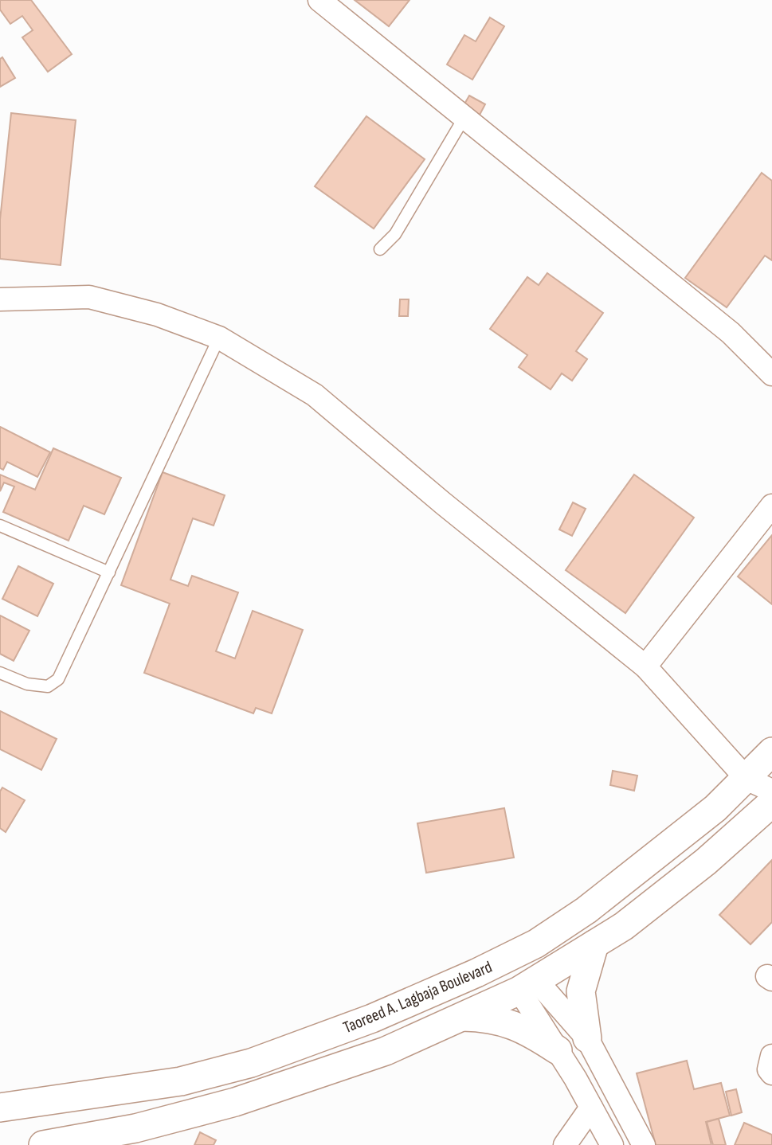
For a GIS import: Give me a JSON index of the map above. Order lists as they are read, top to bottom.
{
  "streets": {
    "street": ["Taoreed A. Lagbaja Boulevard"]
  }
}
